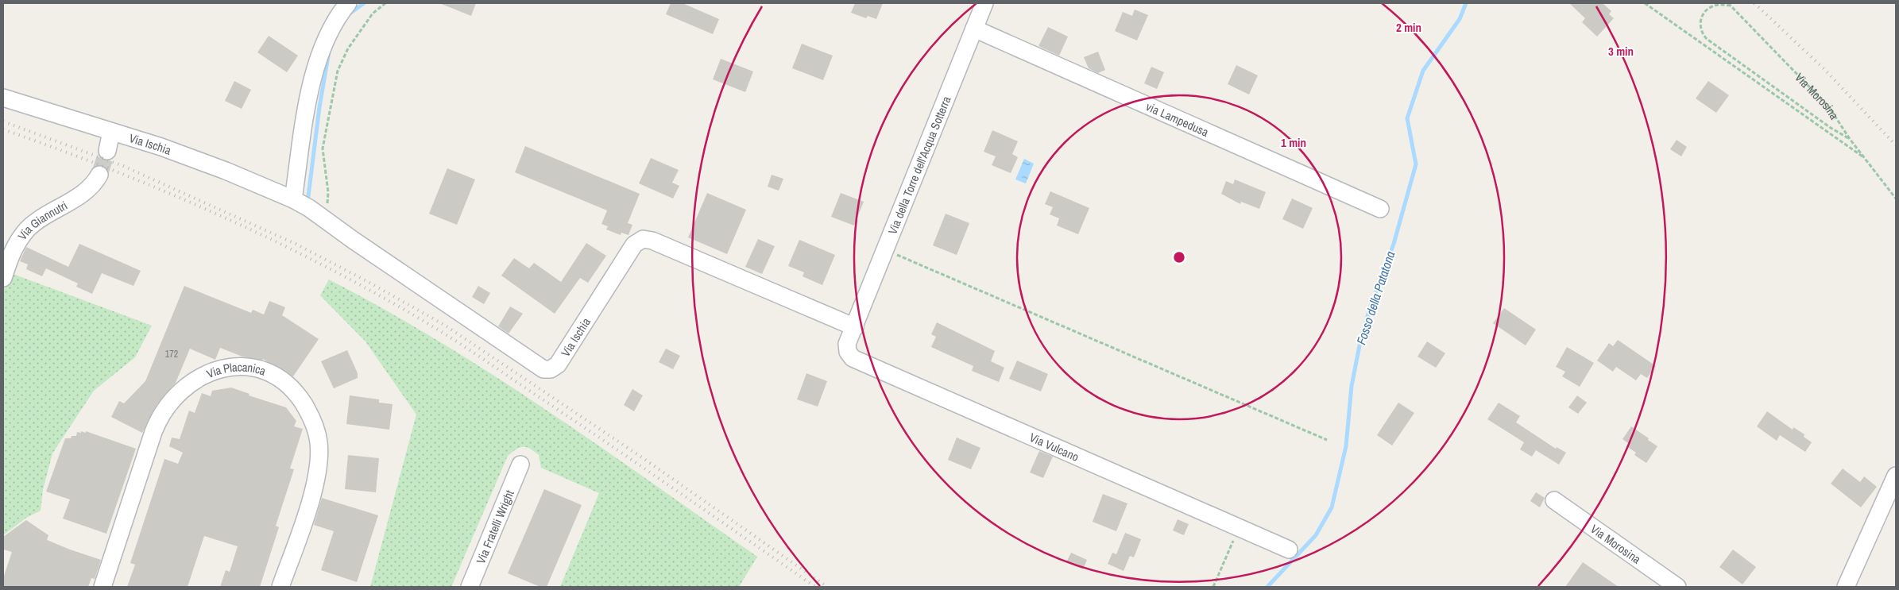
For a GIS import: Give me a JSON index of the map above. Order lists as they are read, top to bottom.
{
  "streets": {
    "street": [
      "Via Morosina",
      "via Lampedusa",
      "Via Ischia",
      "Via della Torre dell'Acqua Sotterra",
      "Via Giannutri",
      "Via Placanica",
      "Via Vulcano",
      "Via Fratelli Wright"
    ]
  },
  "crossings": [
    ["via Lampedusa", "Via della Torre dell'Acqua Sotterra"],
    ["Via Ischia", "Via della Torre dell'Acqua Sotterra"],
    ["Via Ischia", "Via Vulcano"],
    ["Via della Torre dell'Acqua Sotterra", "Via Vulcano"]
  ],
  "water": ["Fosso della Patatona"],
  "house_numbers": ["172"],
  "rings": ["2 min", "3 min", "1 min"]
}
